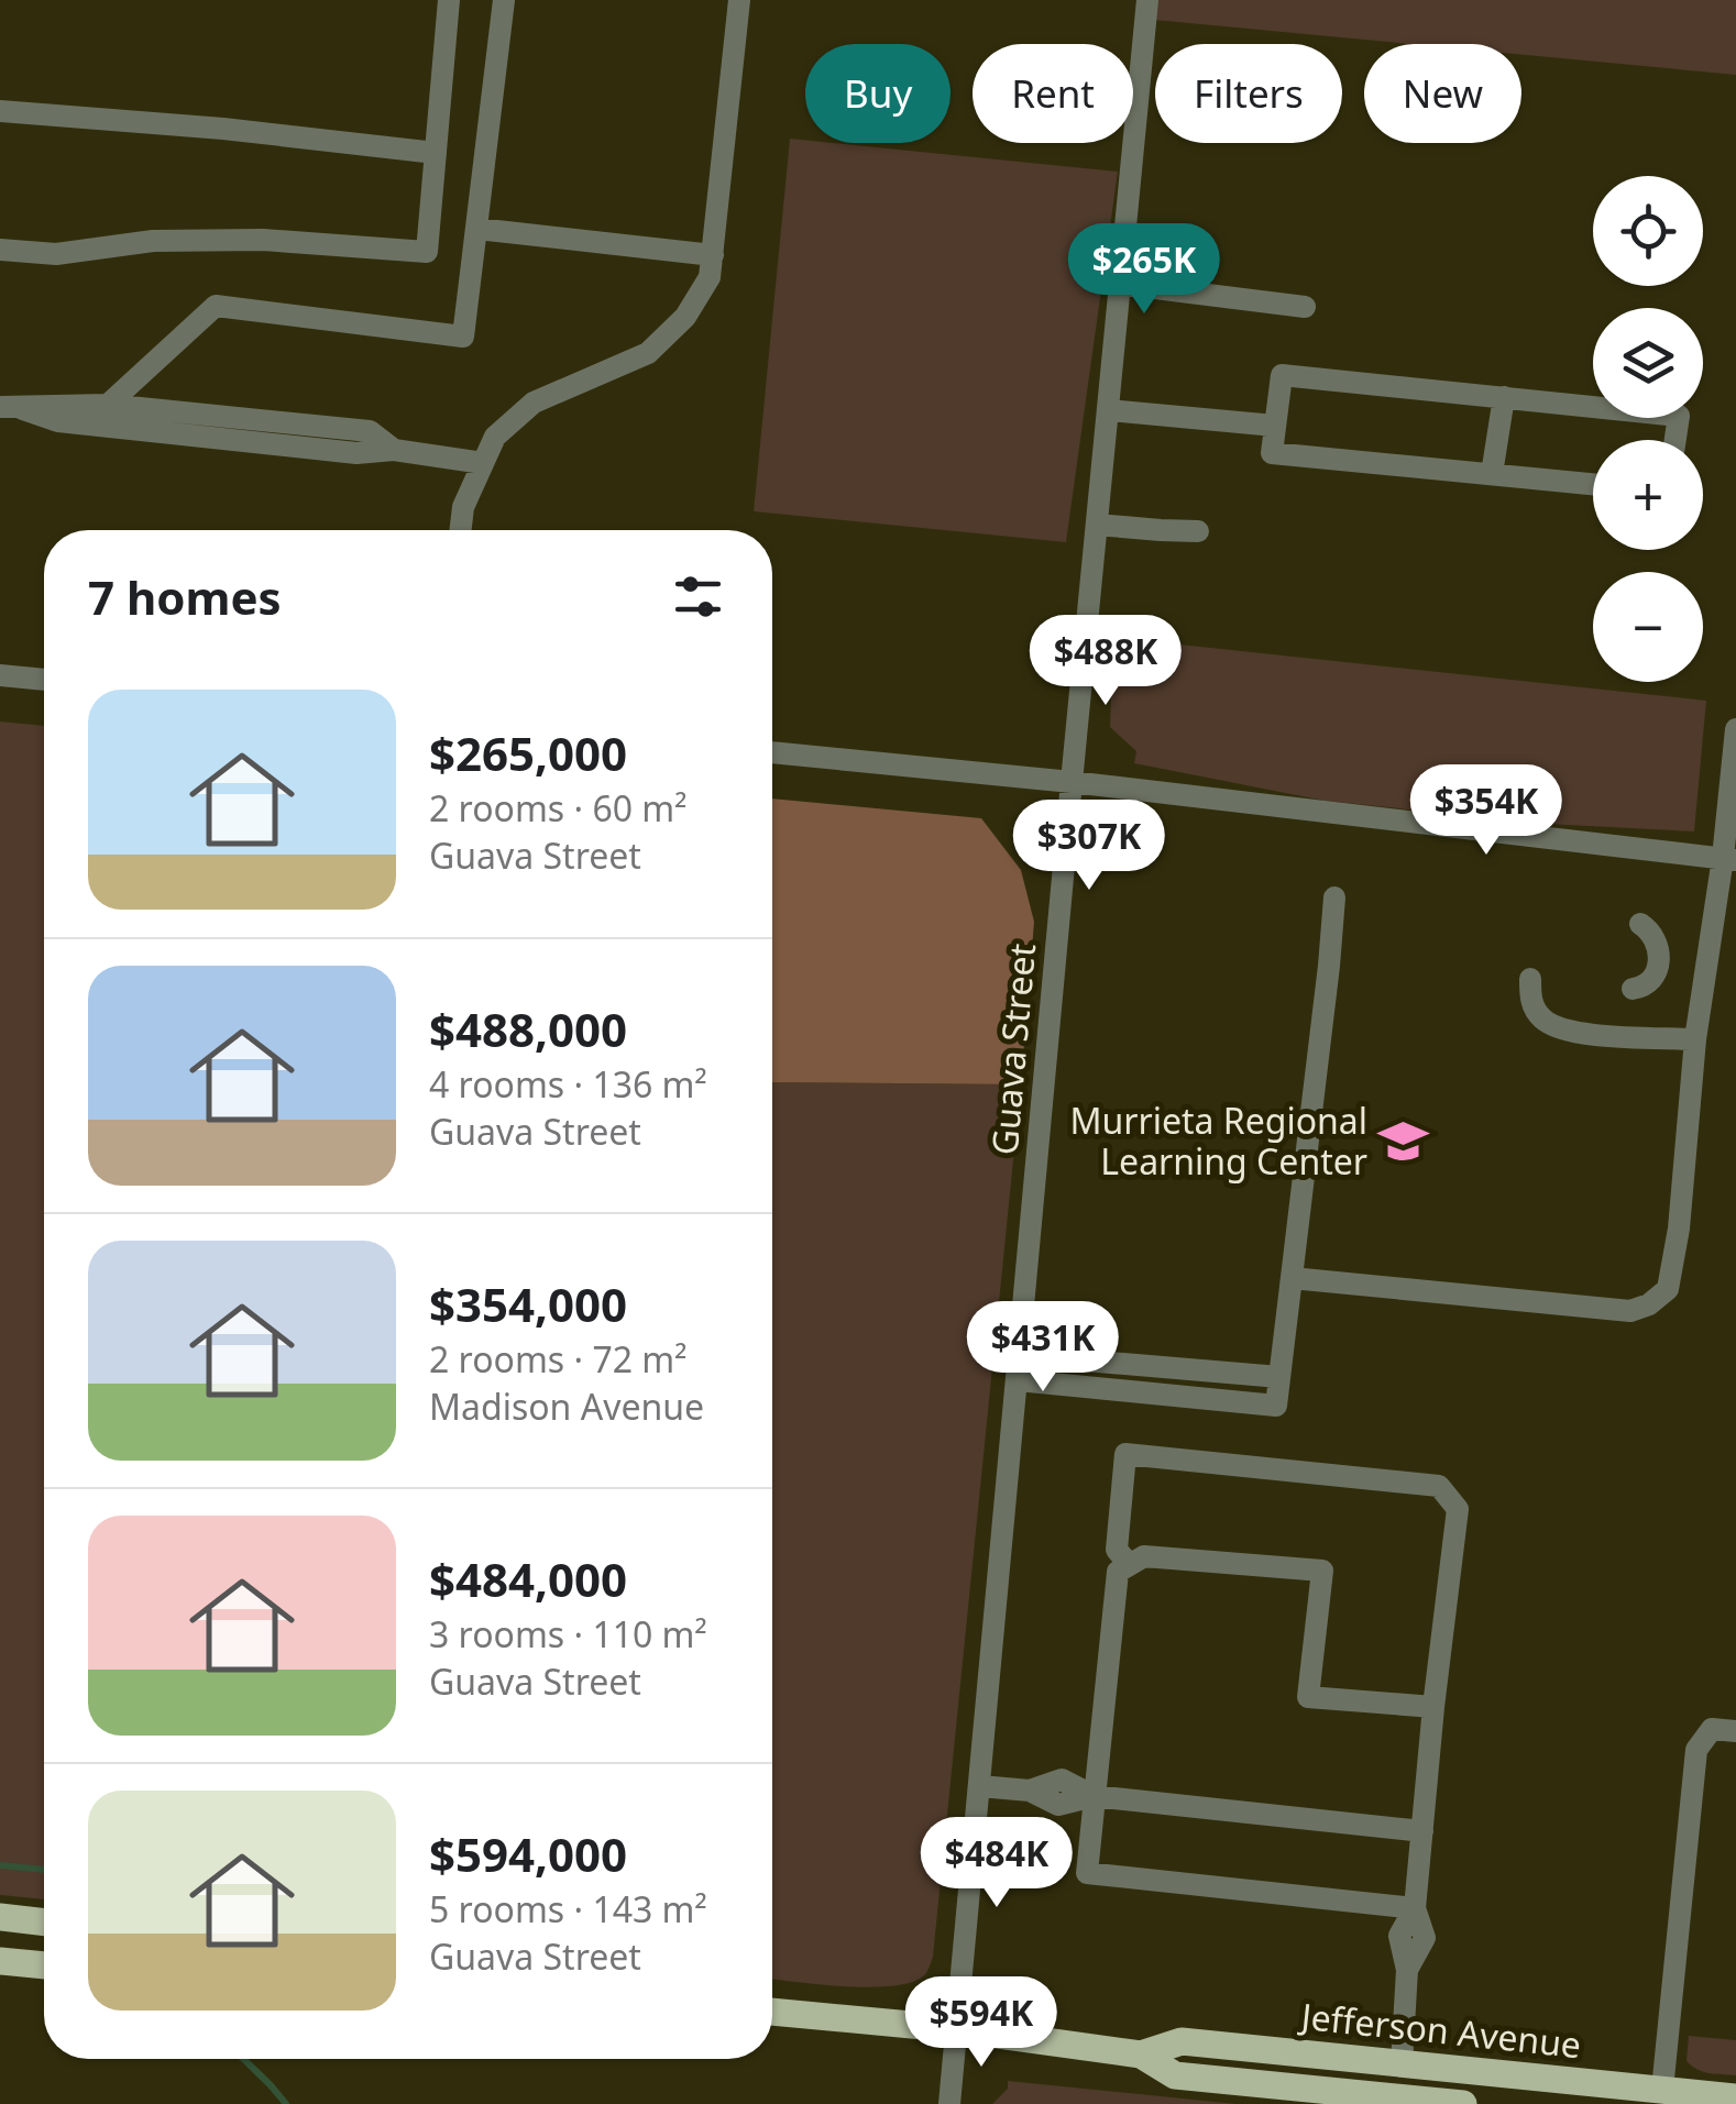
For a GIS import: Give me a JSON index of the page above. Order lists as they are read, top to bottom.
{
  "streets": {
    "main road": ["Jefferson Avenue"],
    "street": ["Guava Street"]
  },
  "crossings": [
    ["Guava Street", "Jefferson Avenue"]
  ],
  "places": {
    "school or university": ["Murrieta Regional Learning Center"]
  },
  "page": {
    "chip": [
      "Buy",
      "Rent",
      "Filters",
      "New"
    ],
    "map_buttons": ["+", "−"],
    "price": [
      "$265K",
      "$488K",
      "$354K",
      "$307K",
      "$431K",
      "$484K",
      "$594K"
    ],
    "heading": "7 homes",
    "list": [
      {
        "name": "$265,000",
        "note": "2 rooms · 60 m² · Guava Street"
      },
      {
        "name": "$488,000",
        "note": "4 rooms · 136 m² · Guava Street"
      },
      {
        "name": "$354,000",
        "note": "2 rooms · 72 m² · Madison Avenue"
      },
      {
        "name": "$484,000",
        "note": "3 rooms · 110 m² · Guava Street"
      },
      {
        "name": "$594,000",
        "note": "5 rooms · 143 m² · Guava Street"
      }
    ]
  }
}
